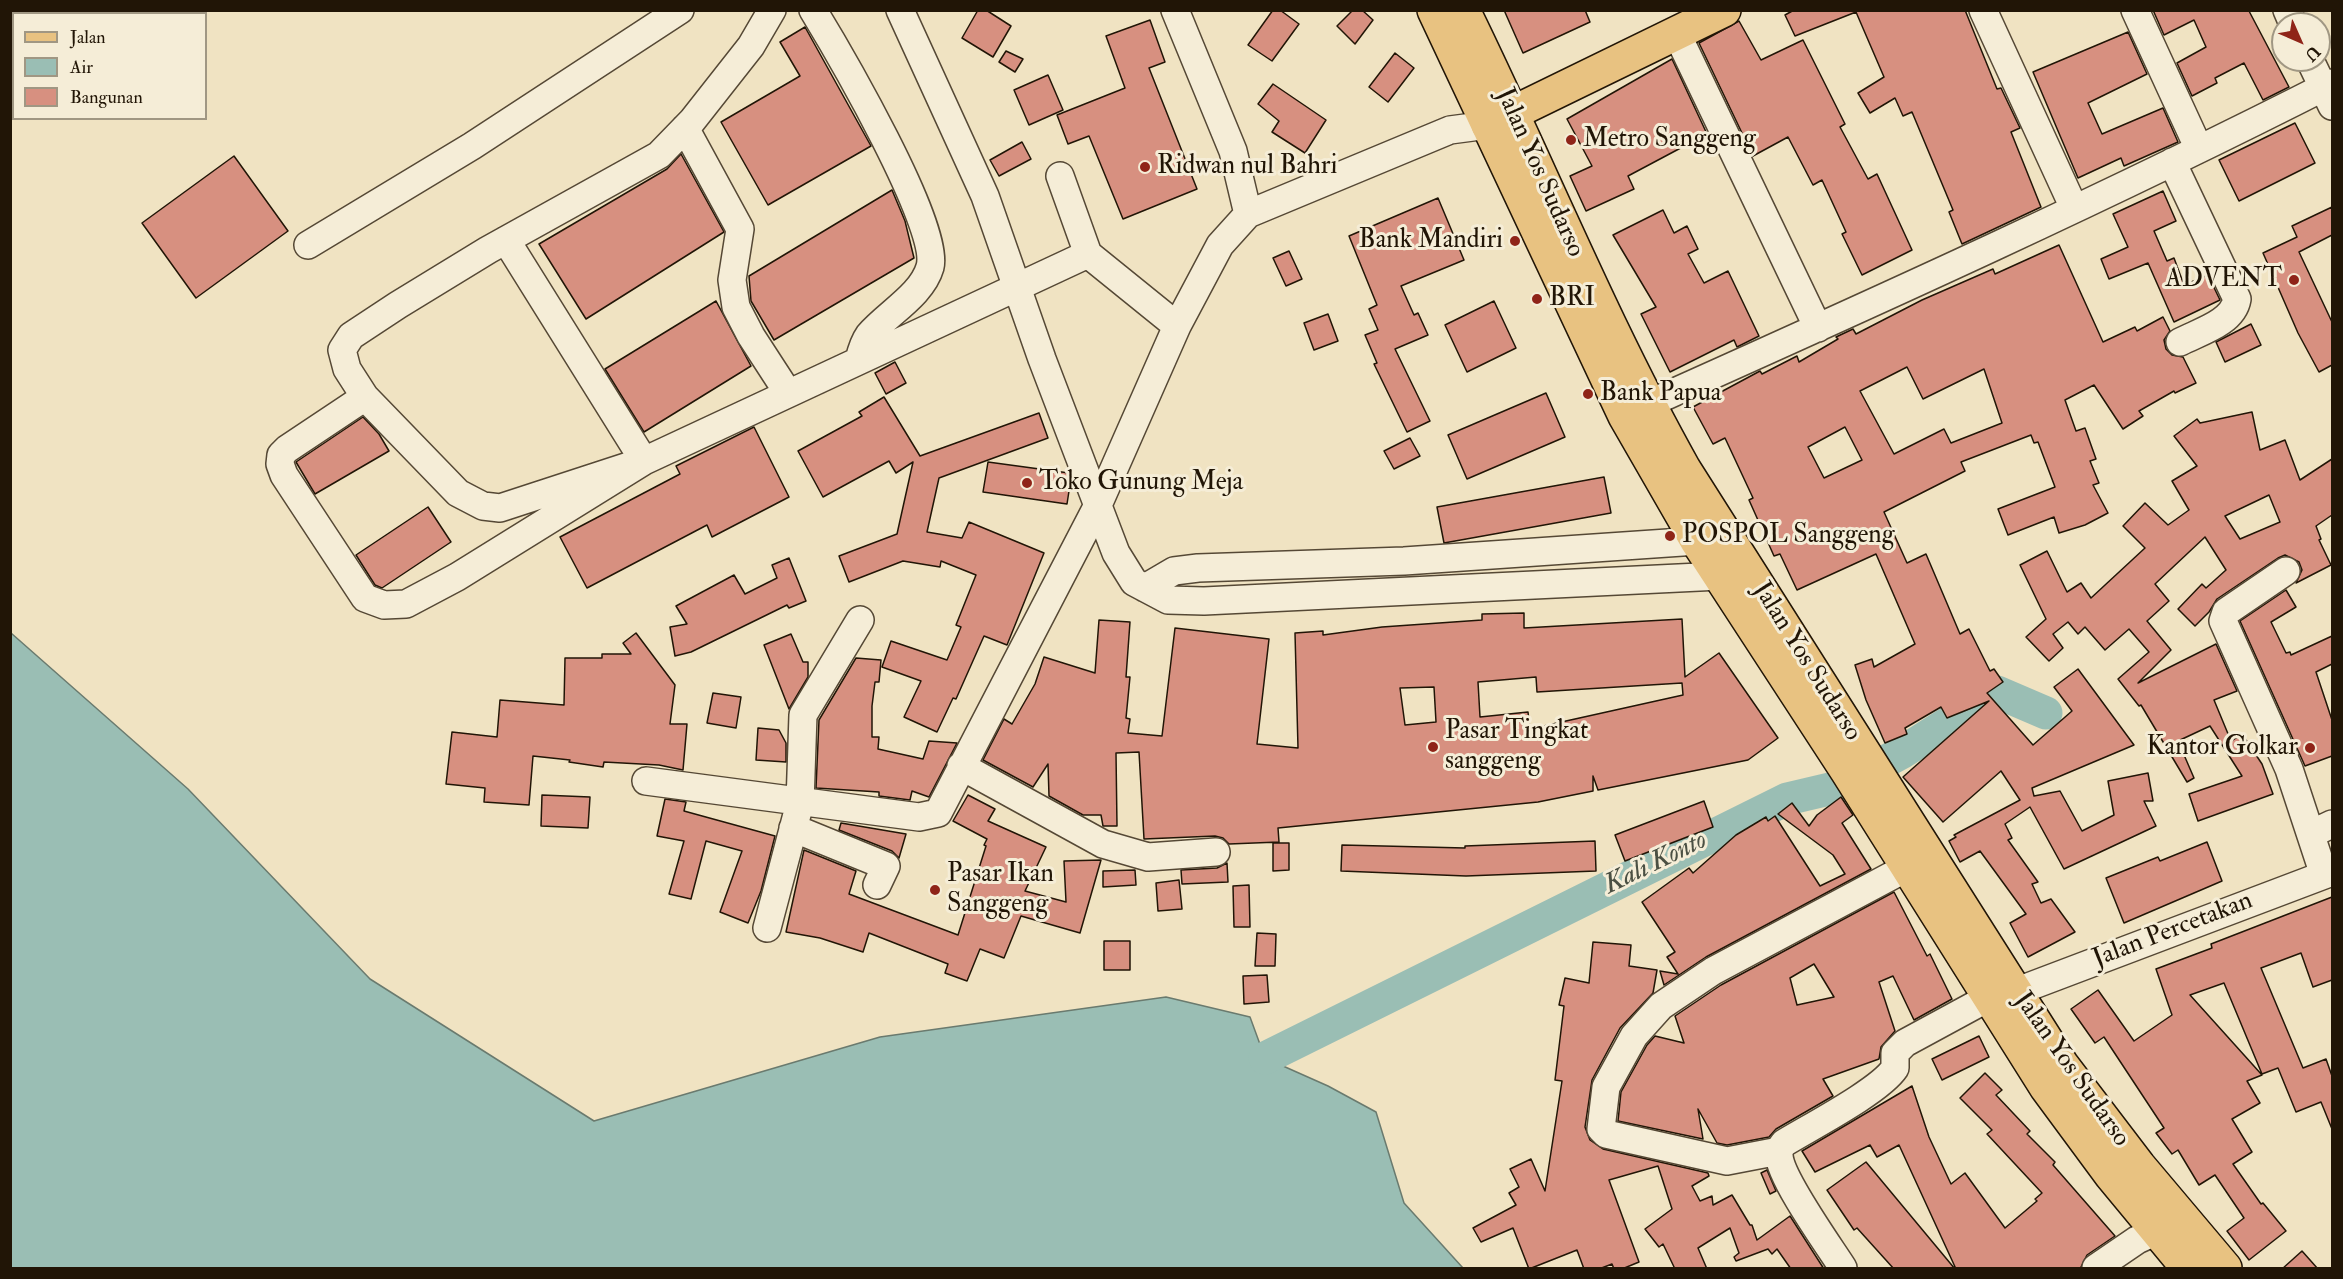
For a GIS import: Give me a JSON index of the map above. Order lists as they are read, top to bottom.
{
  "streets": {
    "main road": ["Jalan Yos Sudarso"],
    "street": ["Jalan Percetakan"]
  },
  "crossings": [
    ["Jalan Yos Sudarso", "Jalan Percetakan"]
  ],
  "water": ["Kali Konto"],
  "places": [
    "Metro Sanggeng",
    "Ridwan nul Bahri",
    "Bank Mandiri",
    "ADVENT",
    "BRI",
    "Bank Papua",
    "Toko Gunung Meja",
    "POSPOL Sanggeng",
    "Pasar Tingkat sanggeng",
    "Kantor Golkar",
    "Pasar Ikan Sanggeng"
  ],
  "legend": ["Jalan", "Air", "Bangunan"],
  "north": "bottom right"
}
